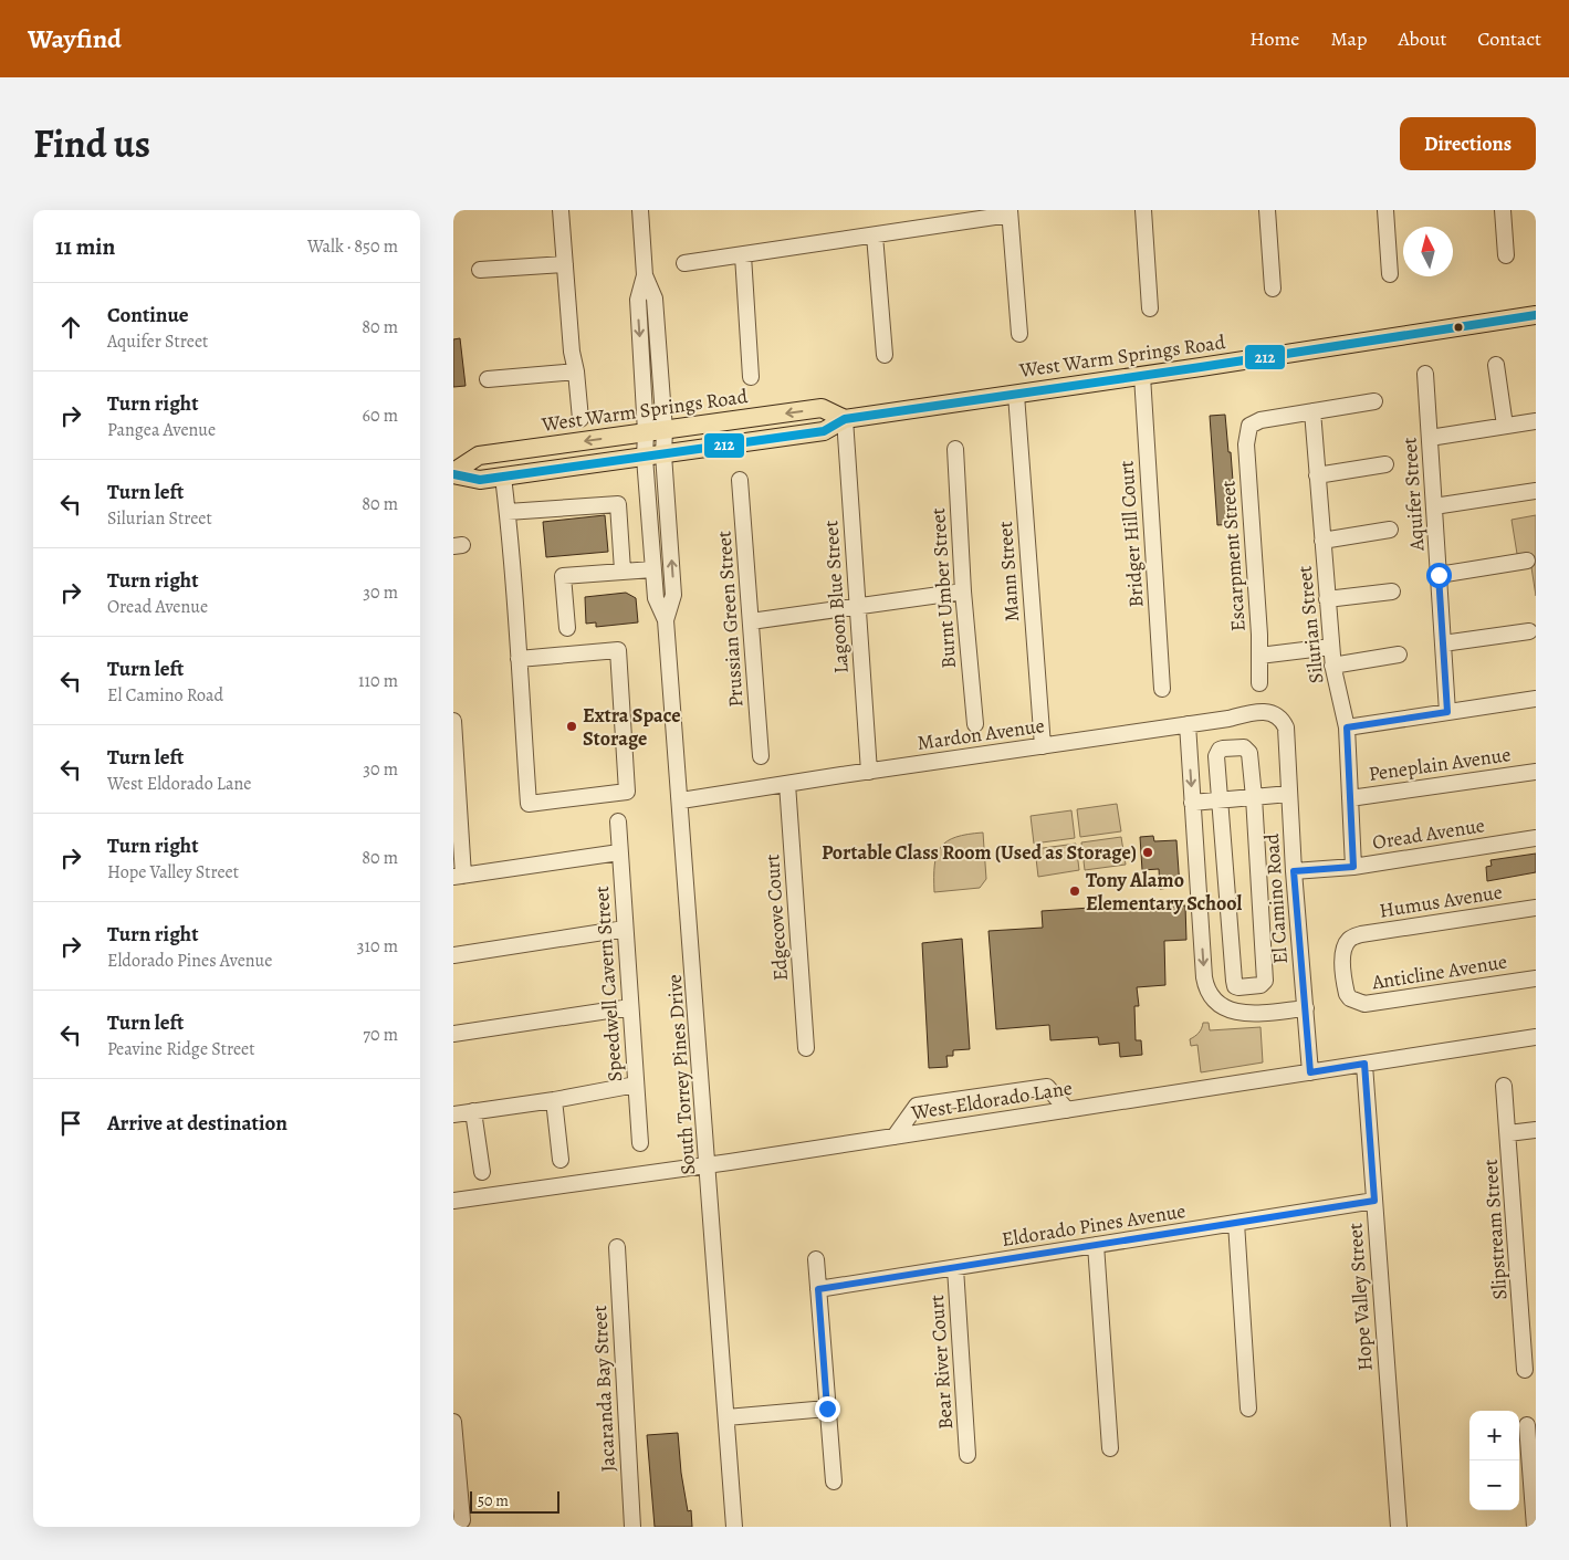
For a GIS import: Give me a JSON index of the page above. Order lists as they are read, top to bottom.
{
  "streets": {
    "main road": ["West Warm Springs Road"],
    "street": [
      "Aquifer Street",
      "Bridger Hill Court",
      "Escarpment Street",
      "Mann Street",
      "Burnt Umber Street",
      "Lagoon Blue Street",
      "Prussian Green Street",
      "Silurian Street",
      "Mardon Avenue",
      "Peneplain Avenue",
      "Oread Avenue",
      "El Camino Road",
      "Humus Avenue",
      "Edgecove Court",
      "Anticline Avenue",
      "Speedwell Cavern Street",
      "South Torrey Pines Drive",
      "West Eldorado Lane",
      "Eldorado Pines Avenue",
      "Slipstream Street",
      "Hope Valley Street",
      "Bear River Court",
      "Jacaranda Bay Street"
    ]
  },
  "crossings": [
    ["West Warm Springs Road", "Bridger Hill Court"],
    ["West Warm Springs Road", "Mann Street"],
    ["West Warm Springs Road", "Lagoon Blue Street"],
    ["West Warm Springs Road", "South Torrey Pines Drive"],
    ["Escarpment Street", "Silurian Street"],
    ["Mann Street", "Mardon Avenue"],
    ["Lagoon Blue Street", "Mardon Avenue"],
    ["Silurian Street", "Peneplain Avenue"],
    ["Silurian Street", "Oread Avenue"],
    ["Mardon Avenue", "El Camino Road"],
    ["Mardon Avenue", "Edgecove Court"],
    ["Mardon Avenue", "South Torrey Pines Drive"],
    ["Oread Avenue", "El Camino Road"],
    ["El Camino Road", "West Eldorado Lane"],
    ["Humus Avenue", "Anticline Avenue"],
    ["South Torrey Pines Drive", "West Eldorado Lane"],
    ["West Eldorado Lane", "Hope Valley Street"],
    ["Eldorado Pines Avenue", "Hope Valley Street"],
    ["Eldorado Pines Avenue", "Bear River Court"]
  ],
  "places": ["Extra Space Storage", "Portable Class Room (Used as Storage)", "Tony Alamo Elementary School"],
  "lines": ["transit line 212"],
  "scale_bar": "50 m",
  "north": "top",
  "page": {
    "header": "Wayfind",
    "nav": [
      "Home",
      "Map",
      "About",
      "Contact"
    ],
    "title": "Find us",
    "buttons": "Directions",
    "heading": ["11 min", "Walk · 850 m"],
    "list": [
      ["Continue", "Aquifer Street", "80 m"],
      ["Turn right", "Pangea Avenue", "60 m"],
      ["Turn left", "Silurian Street", "80 m"],
      ["Turn right", "Oread Avenue", "30 m"],
      ["Turn left", "El Camino Road", "110 m"],
      ["Turn left", "West Eldorado Lane", "30 m"],
      ["Turn right", "Hope Valley Street", "80 m"],
      ["Turn right", "Eldorado Pines Avenue", "310 m"],
      ["Turn left", "Peavine Ridge Street", "70 m"],
      "Arrive at destination"
    ],
    "map_buttons": ["+", "−"],
    "scale": "50 m"
  }
}
